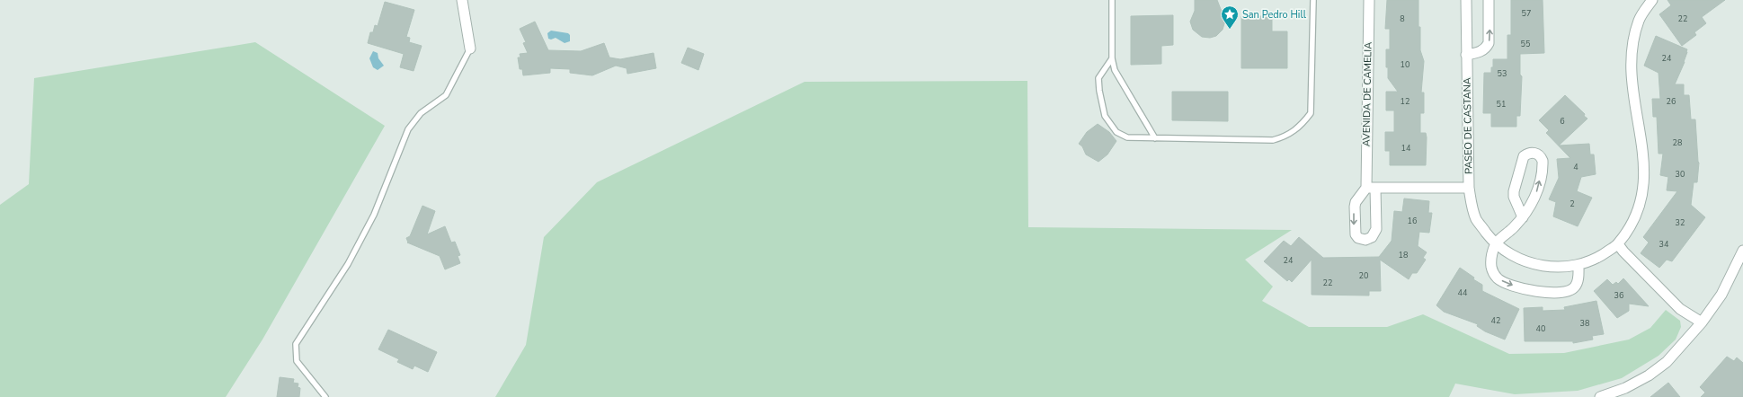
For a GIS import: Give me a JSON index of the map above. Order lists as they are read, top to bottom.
{
  "streets": {
    "street": ["AVENIDA DE CAMELIA", "PASEO DE CASTANA"]
  },
  "crossings": [
    ["AVENIDA DE CAMELIA", "PASEO DE CASTANA"]
  ],
  "places": {
    "place": ["San Pedro Hill"]
  },
  "house_numbers": [
    "57",
    "8",
    "22",
    "55",
    "24",
    "10",
    "53",
    "12",
    "26",
    "51",
    "6",
    "28",
    "14",
    "4",
    "30",
    "2",
    "16",
    "32",
    "34",
    "18",
    "24",
    "20",
    "22",
    "44",
    "36",
    "42",
    "38",
    "40"
  ]
}
